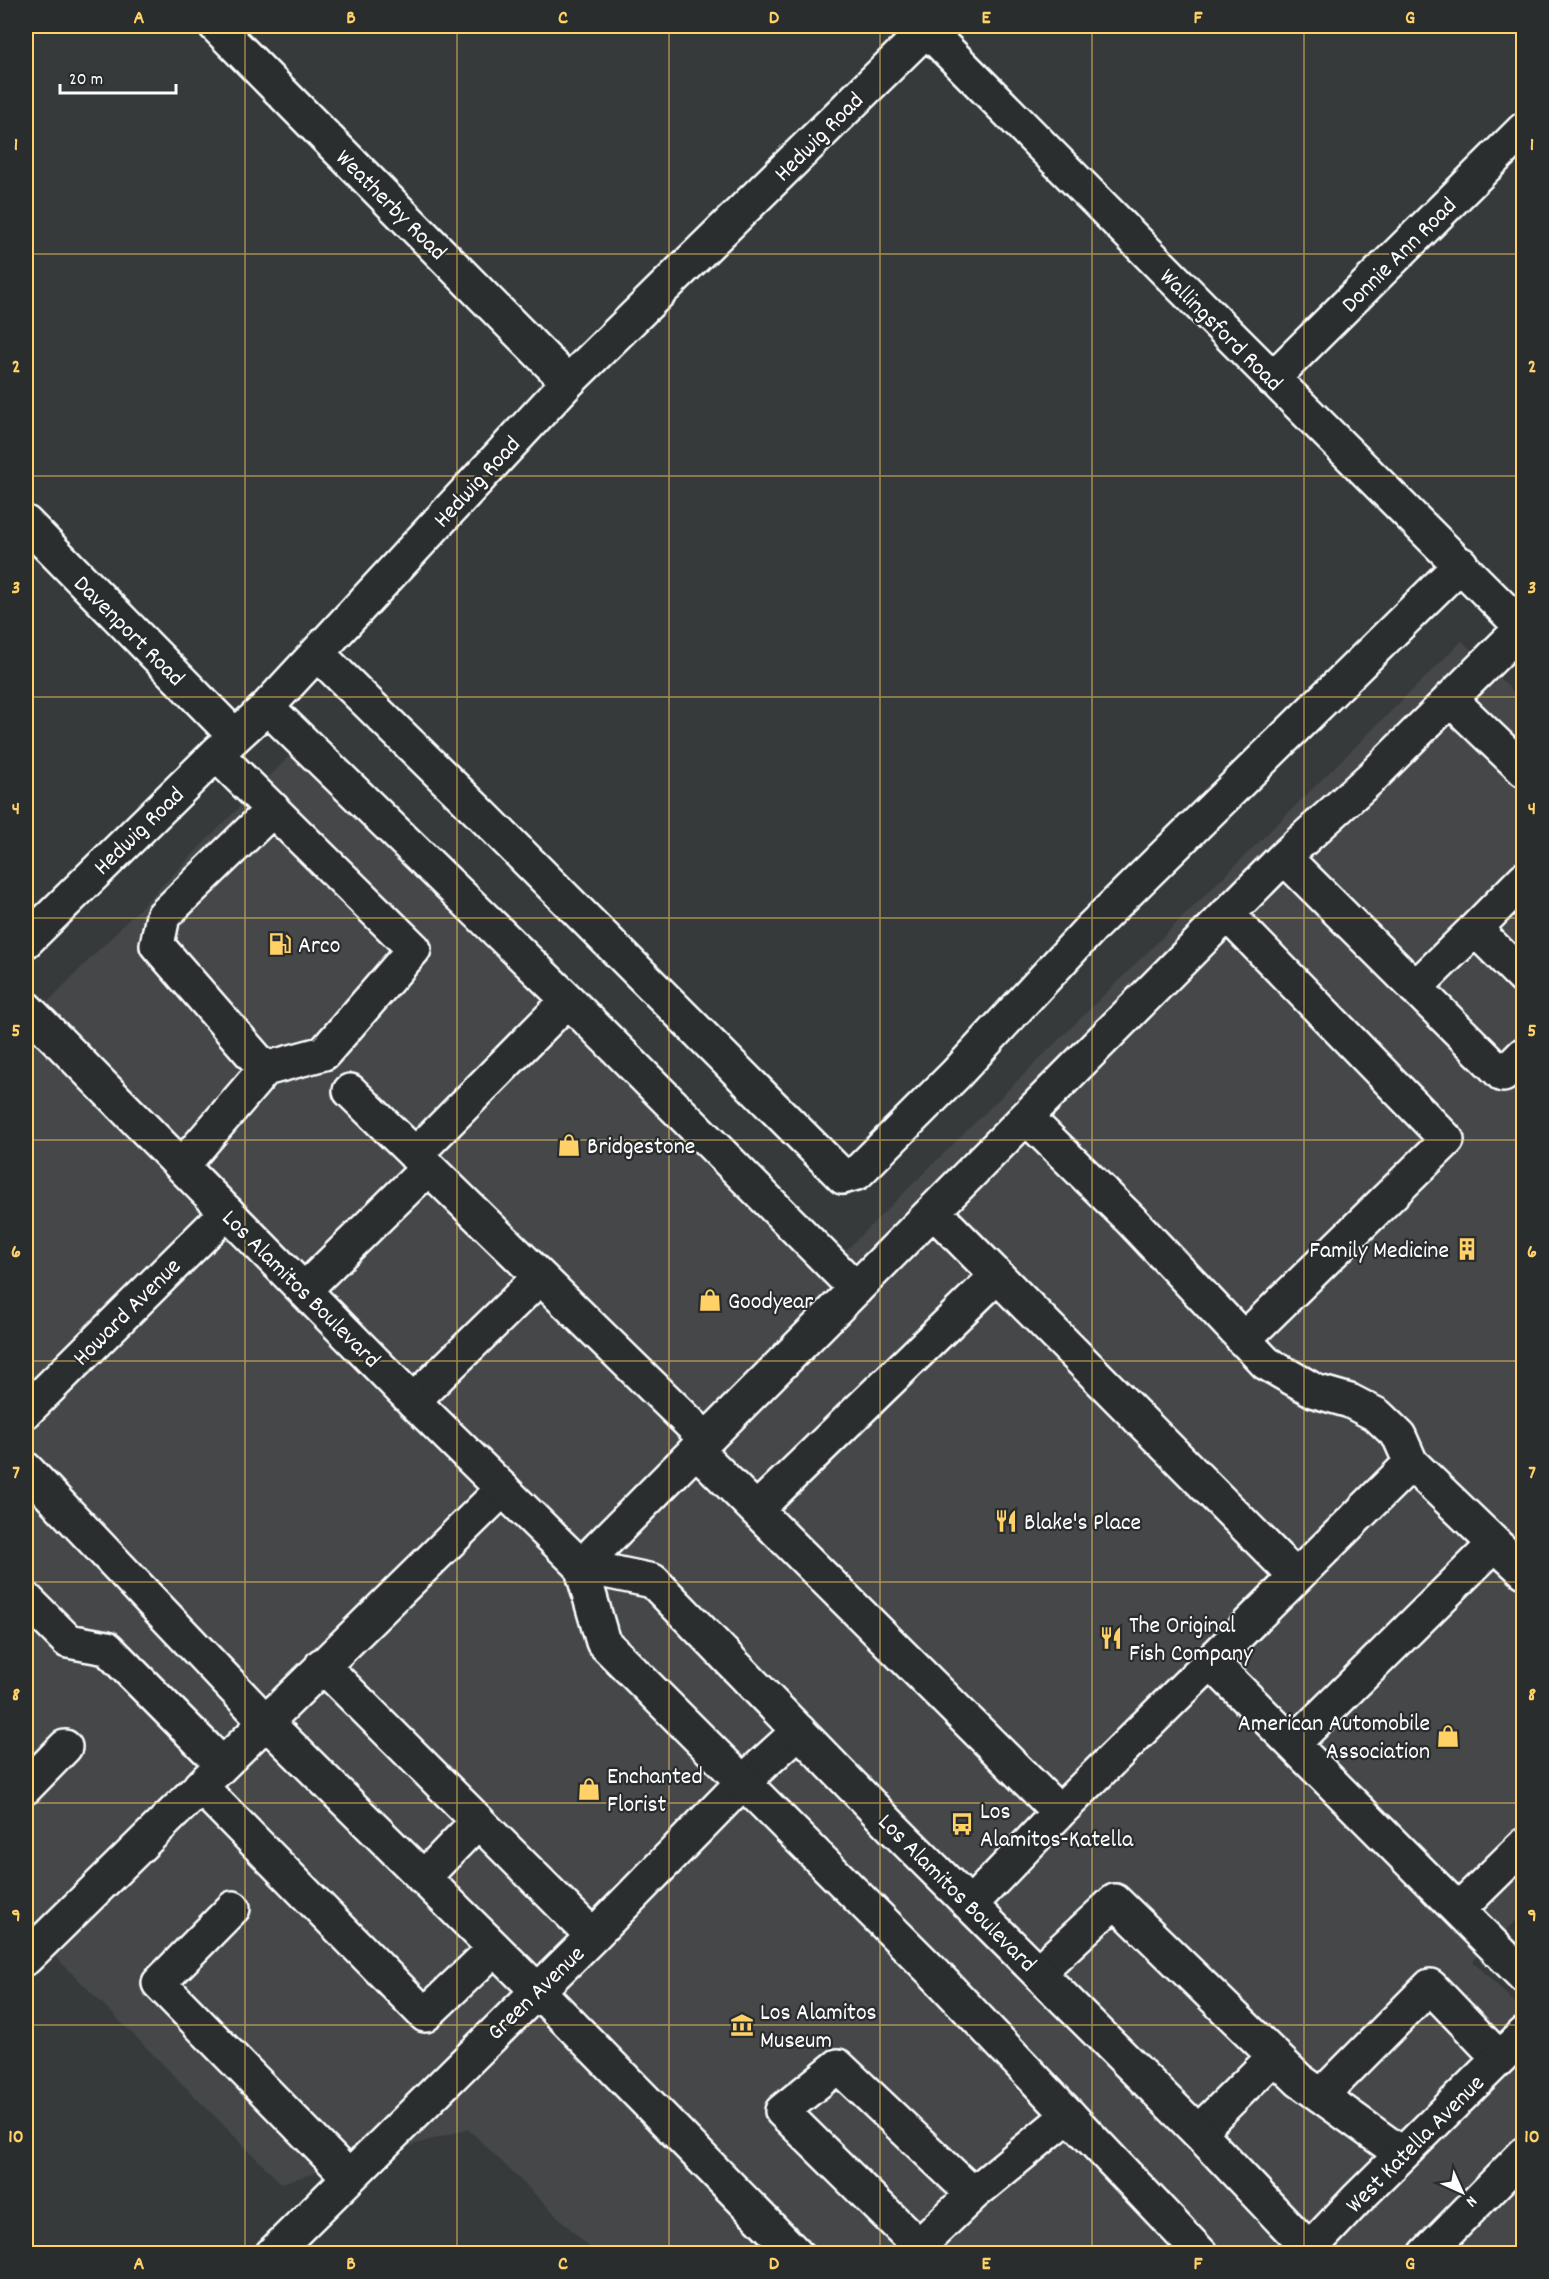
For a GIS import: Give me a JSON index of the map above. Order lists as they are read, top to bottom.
{
  "streets": {
    "street": [
      "Hedwig Road",
      "Weatherby Road",
      "Donnie Ann Road",
      "Wallingsford Road",
      "Davenport Road",
      "Los Alamitos Boulevard",
      "Howard Avenue",
      "Green Avenue",
      "West Katella Avenue"
    ]
  },
  "crossings": [
    ["Hedwig Road", "Weatherby Road"],
    ["Hedwig Road", "Wallingsford Road"],
    ["Hedwig Road", "Davenport Road"],
    ["Donnie Ann Road", "Wallingsford Road"],
    ["Los Alamitos Boulevard", "Howard Avenue"],
    ["Los Alamitos Boulevard", "Green Avenue"],
    ["Los Alamitos Boulevard", "West Katella Avenue"]
  ],
  "places": {
    "fuel station": ["Arco"],
    "shop": [
      "Bridgestone",
      "Goodyear",
      "American Automobile Association",
      "Enchanted Florist"
    ],
    "building": ["Family Medicine"],
    "restaurant": ["Blake's Place", "The Original Fish Company"],
    "bus stop": ["Los Alamitos-Katella"],
    "museum": ["Los Alamitos Museum"]
  },
  "scale_bar": "20 m",
  "north": "bottom right",
  "grid": {
    "columns": [
      "A",
      "B",
      "C",
      "D",
      "E",
      "F",
      "G"
    ],
    "rows": [
      "1",
      "2",
      "3",
      "4",
      "5",
      "6",
      "7",
      "8",
      "9",
      "10"
    ]
  }
}
